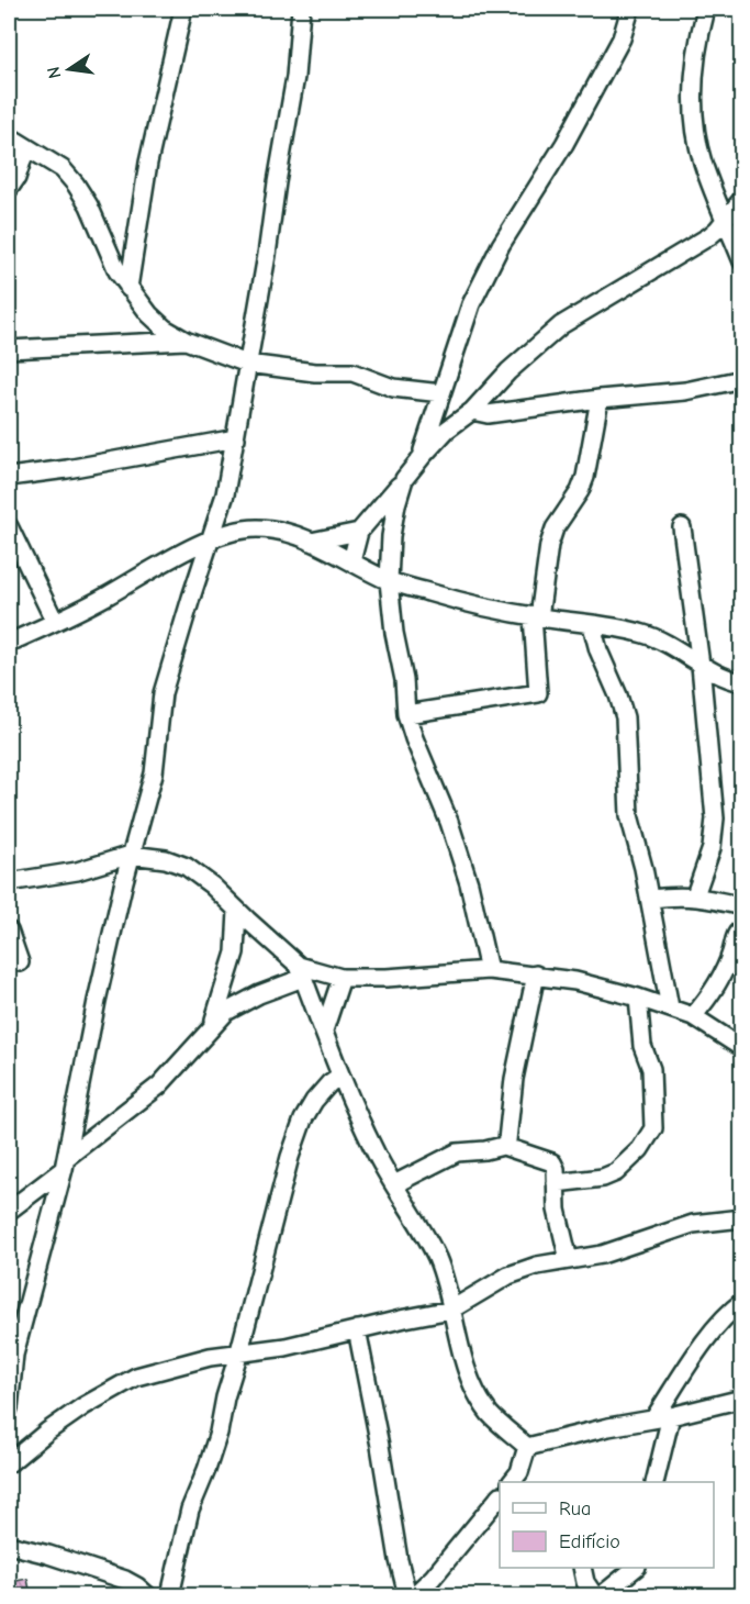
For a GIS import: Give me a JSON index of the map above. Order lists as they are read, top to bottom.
{
  "legend": ["Rua", "Edifício"],
  "north": "left"
}
